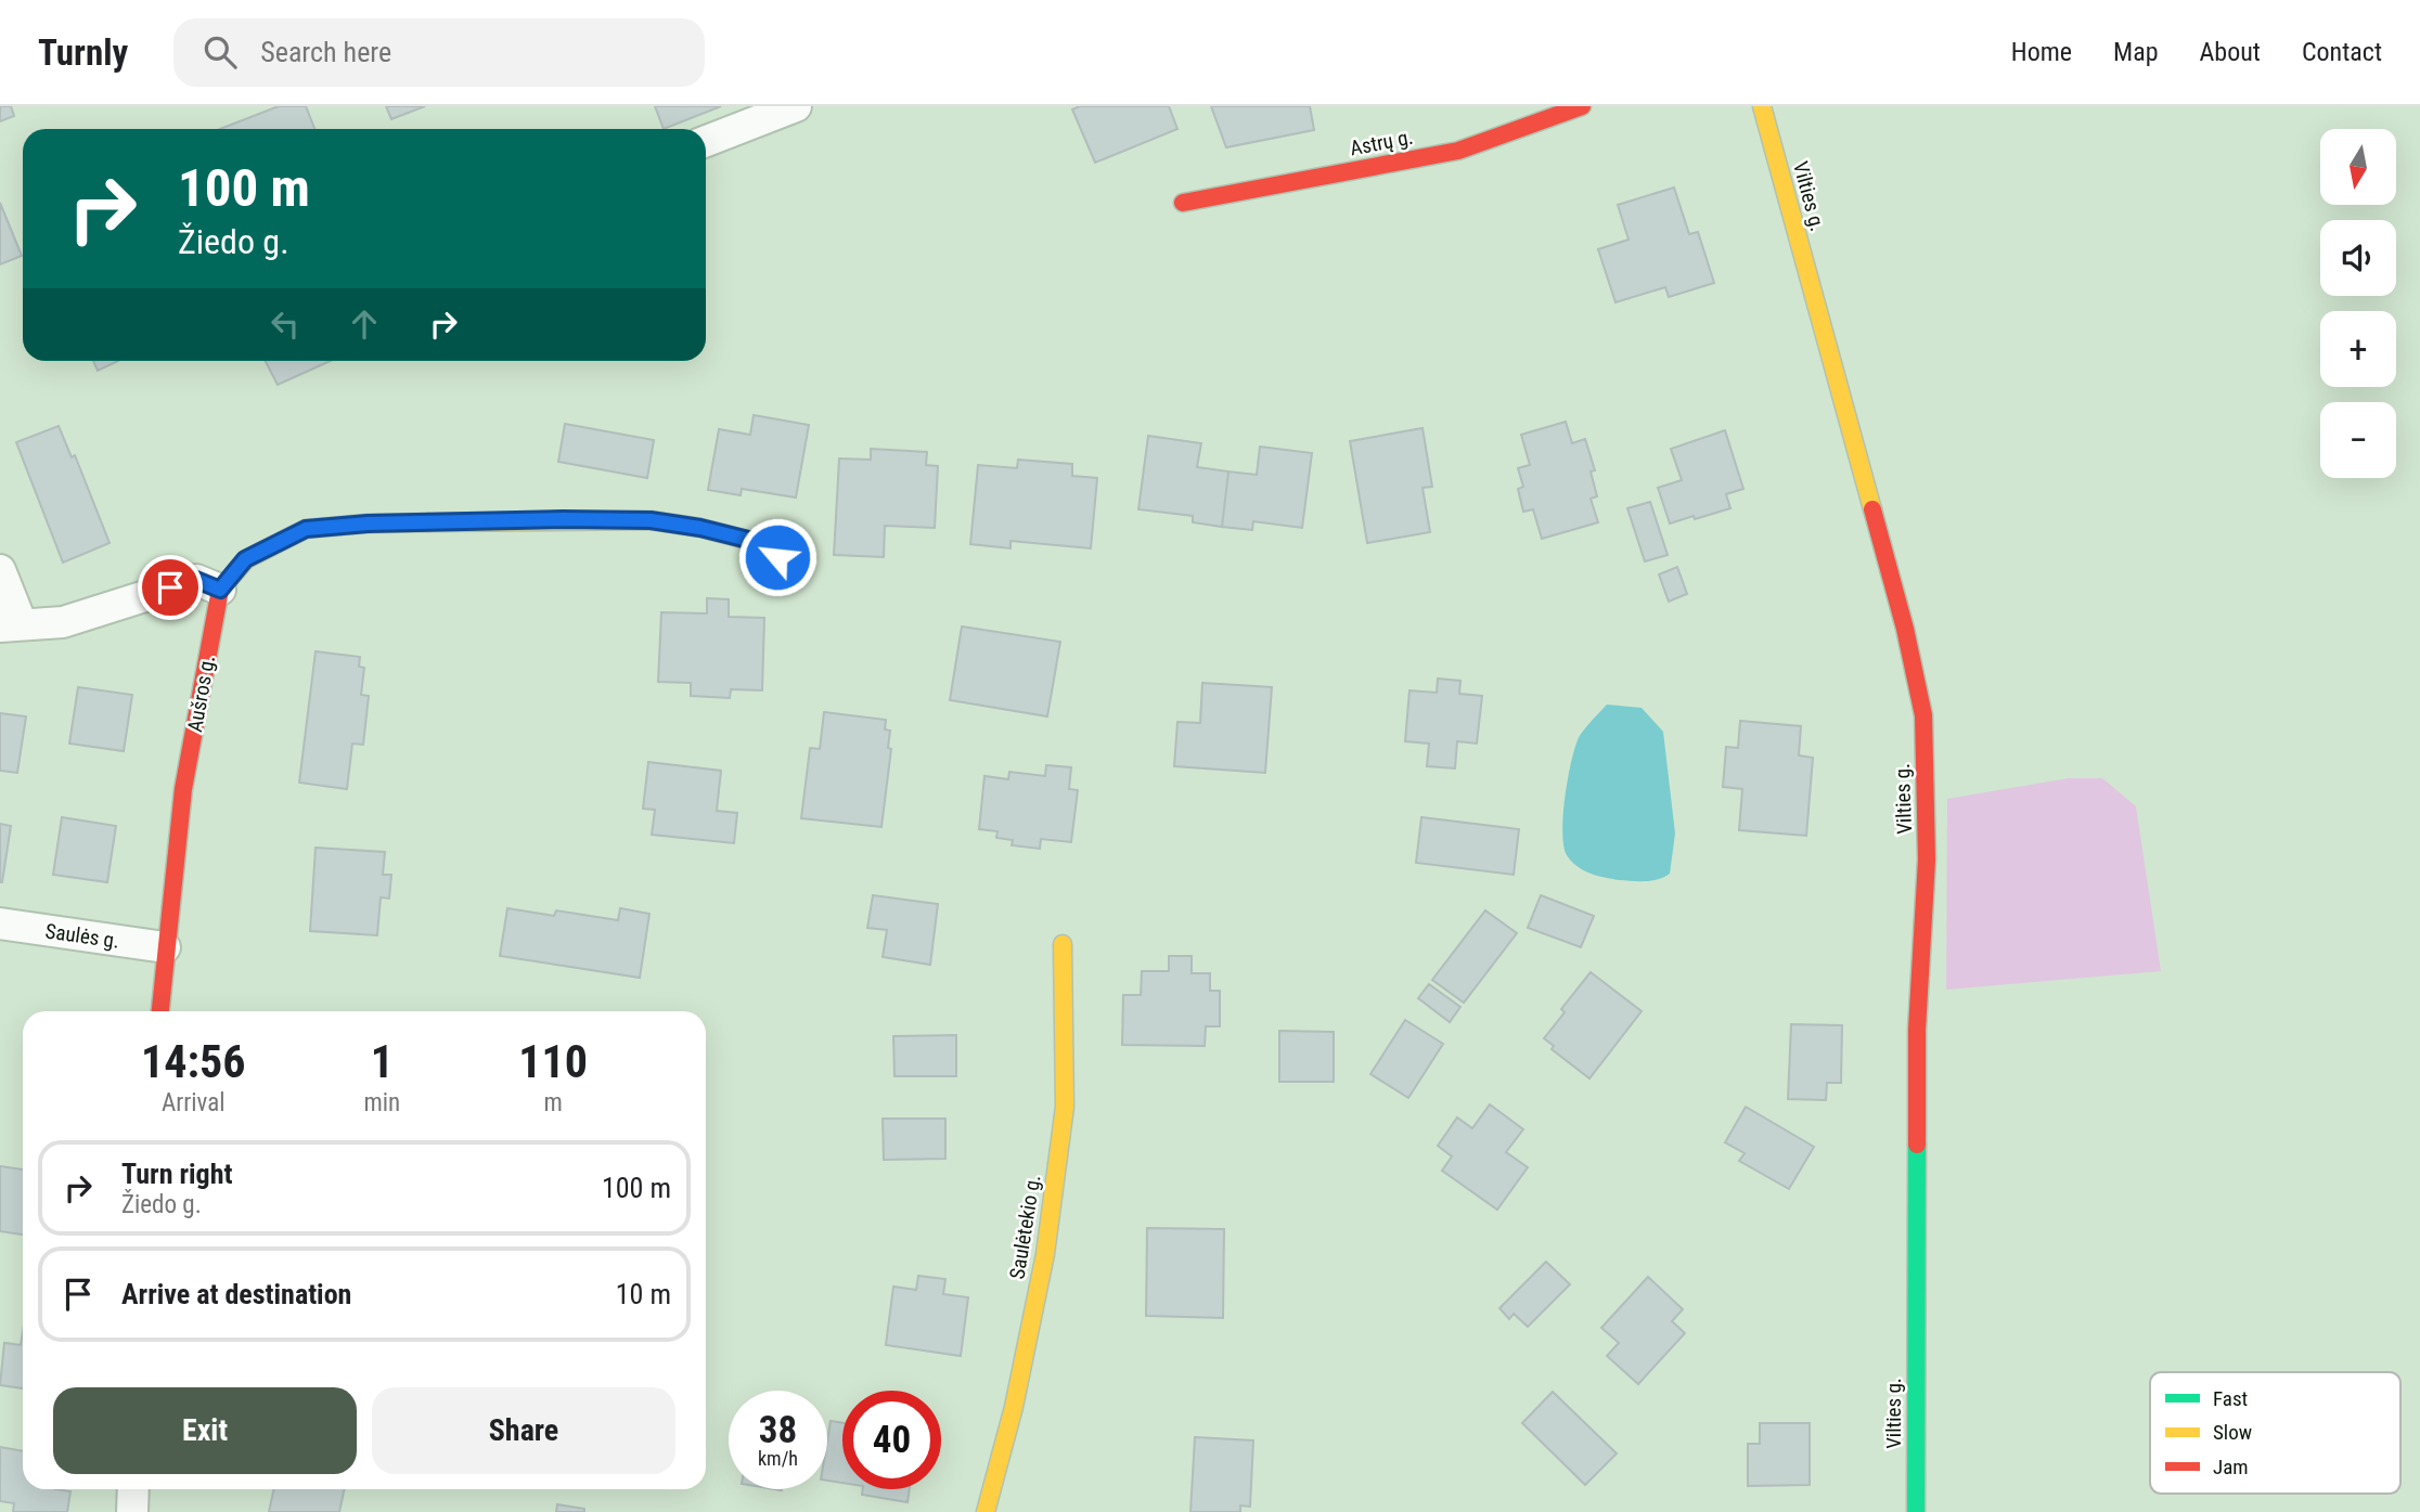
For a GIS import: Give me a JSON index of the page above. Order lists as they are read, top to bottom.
{
  "streets": {
    "street": [
      "Astrų g.",
      "Vilties g.",
      "Aušros g.",
      "Saulės g.",
      "Saulėtekio g."
    ]
  },
  "crossings": [
    ["Aušros g.", "Saulės g."]
  ],
  "legend": ["Fast", "Slow", "Jam"],
  "north": "bottom",
  "page": {
    "header": "Turnly",
    "search": "Search here",
    "nav": [
      "Home",
      "Map",
      "About",
      "Contact"
    ],
    "map_buttons": ["+", "−"],
    "turn": ["100 m", "Žiedo g."],
    "eta": [
      "14:56",
      "Arrival",
      "1",
      "min",
      "110",
      "m"
    ],
    "list": [
      {
        "name": "Turn right",
        "note": "Žiedo g.",
        "value": "100 m"
      },
      {
        "name": "Arrive at destination",
        "value": "10 m"
      }
    ],
    "buttons": ["Exit", "Share"],
    "speed": "38 km/h",
    "limit": "40"
  }
}
